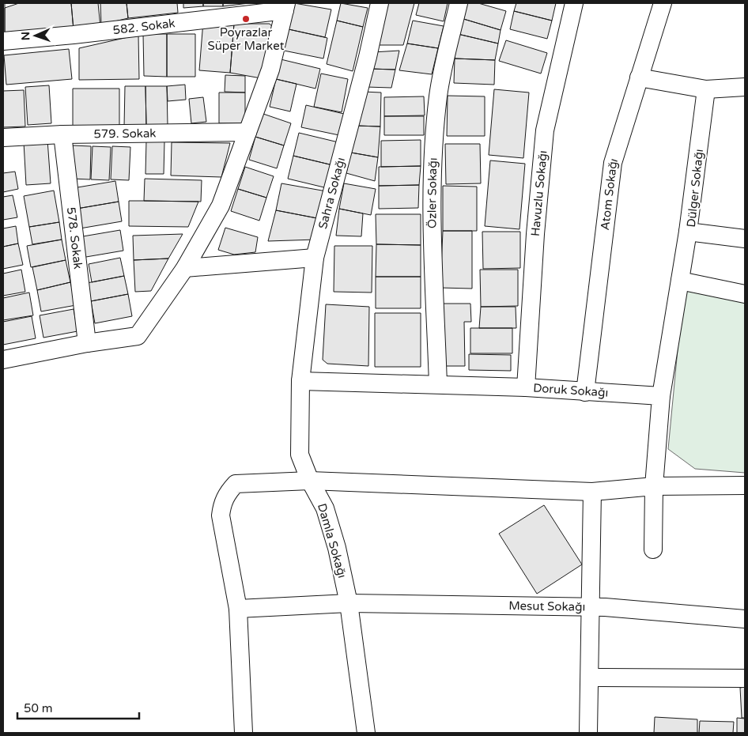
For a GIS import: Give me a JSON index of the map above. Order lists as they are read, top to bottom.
{
  "streets": {
    "street": [
      "582. Sokak",
      "579. Sokak",
      "Dülger Sokağı",
      "Özler Sokağı",
      "Sahra Sokağı",
      "Havuzlu Sokağı",
      "Atom Sokağı",
      "578. Sokak",
      "Doruk Sokağı",
      "Damla Sokağı",
      "Mesut Sokağı"
    ]
  },
  "crossings": [
    ["579. Sokak", "578. Sokak"],
    ["Özler Sokağı", "Doruk Sokağı"],
    ["Sahra Sokağı", "Damla Sokağı"],
    ["Havuzlu Sokağı", "Doruk Sokağı"],
    ["Atom Sokağı", "Doruk Sokağı"],
    ["Doruk Sokağı", "Damla Sokağı"],
    ["Damla Sokağı", "Mesut Sokağı"]
  ],
  "places": ["Poyrazlar Süper Market"],
  "scale_bar": "50 m",
  "north": "left"
}
